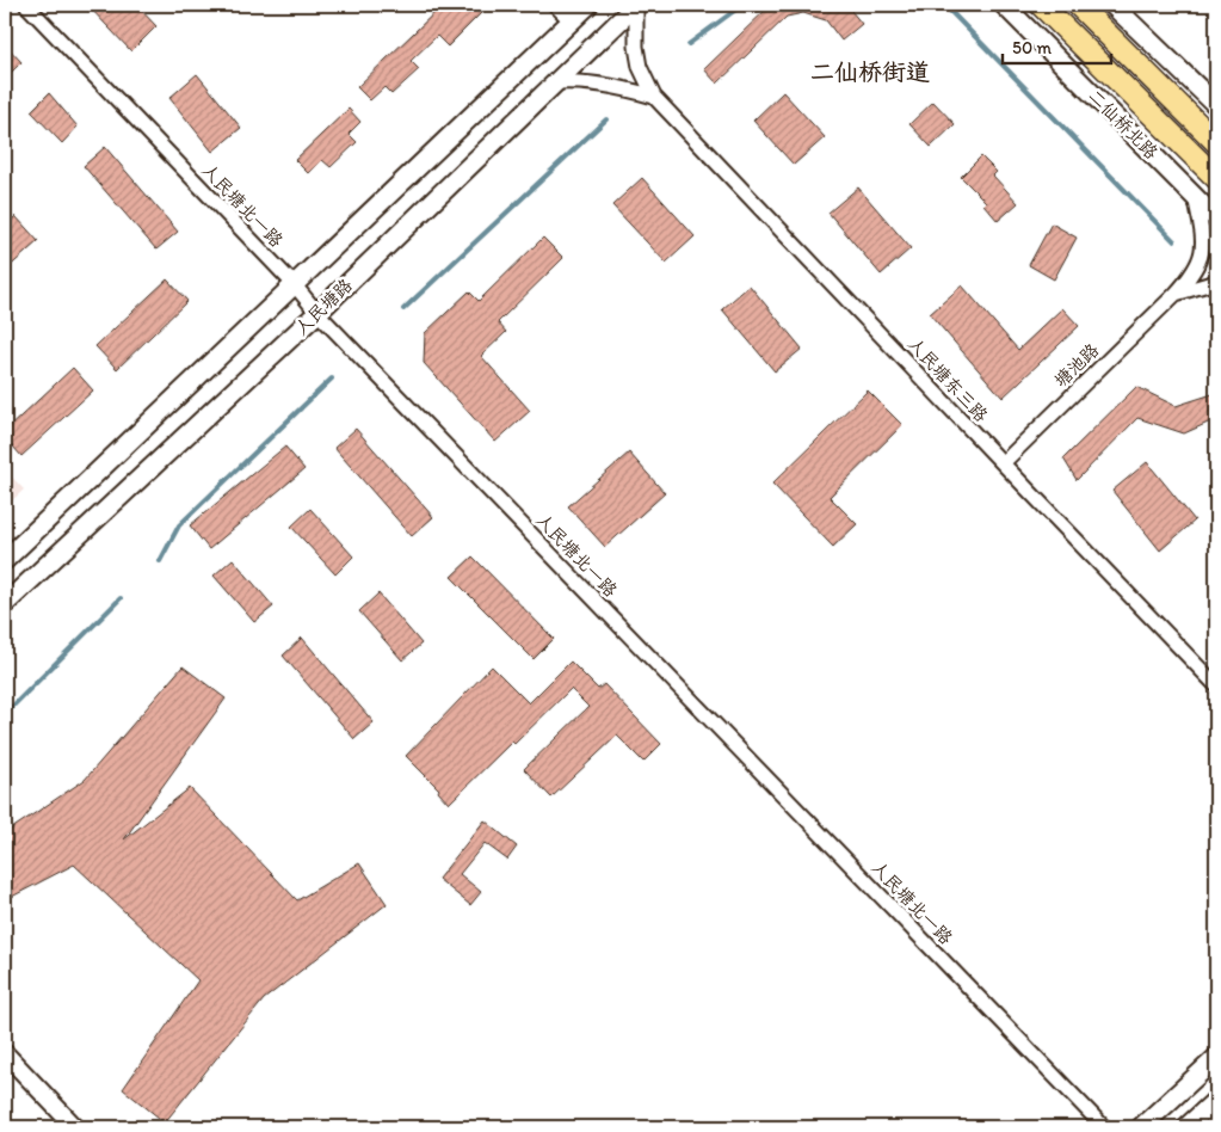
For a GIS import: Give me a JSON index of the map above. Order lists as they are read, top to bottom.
{
  "streets": {
    "main road": ["二仙桥北路", "人民塘路"],
    "street": ["人民塘北一路", "塘池路", "人民塘东三路"]
  },
  "crossings": [
    ["二仙桥北路", "塘池路"],
    ["人民塘北一路", "人民塘路"],
    ["人民塘路", "人民塘东三路"],
    ["塘池路", "人民塘东三路"]
  ],
  "districts": ["二仙桥街道"],
  "scale_bar": "50 m"
}
